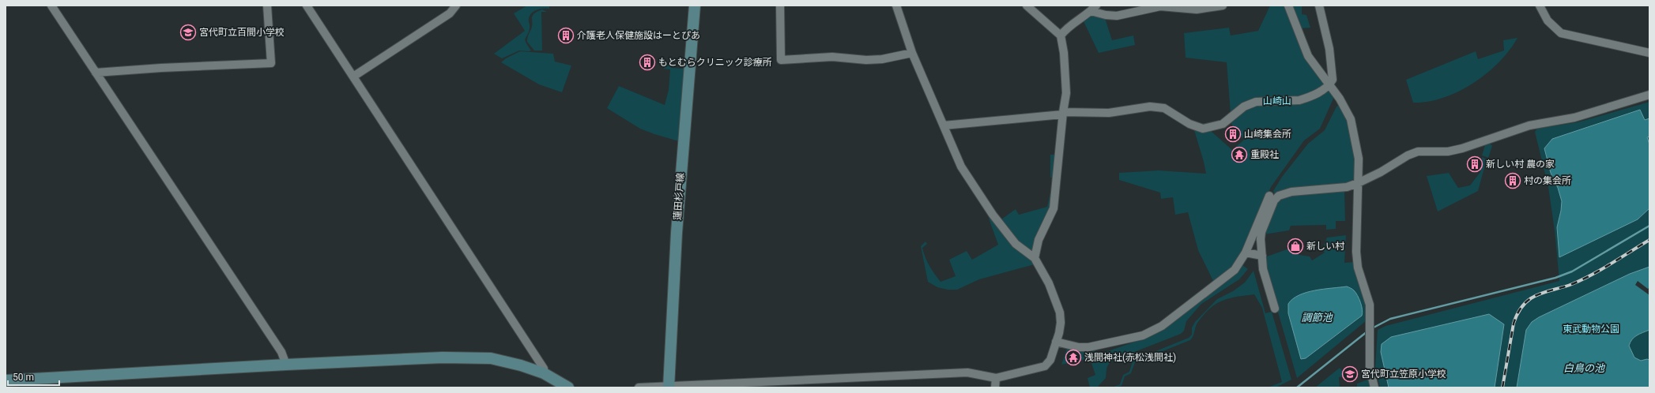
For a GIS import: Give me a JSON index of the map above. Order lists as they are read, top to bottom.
{
  "streets": {
    "street": ["蓮田杉戸線"]
  },
  "water": ["調節池", "白鳥の池"],
  "parks": ["山崎山", "東武動物公園"],
  "places": {
    "school or university": ["宮代町立百間小学校", "宮代町立笠原小学校"],
    "building": [
      "介護老人保健施設はーとぴあ",
      "もとむらクリニック診療所",
      "山崎集会所",
      "新しい村 農の家",
      "村の集会所"
    ],
    "temple": ["重殿社", "浅間神社(赤松浅間社)"],
    "shop": ["新しい村"]
  },
  "scale_bar": "50 m"
}
